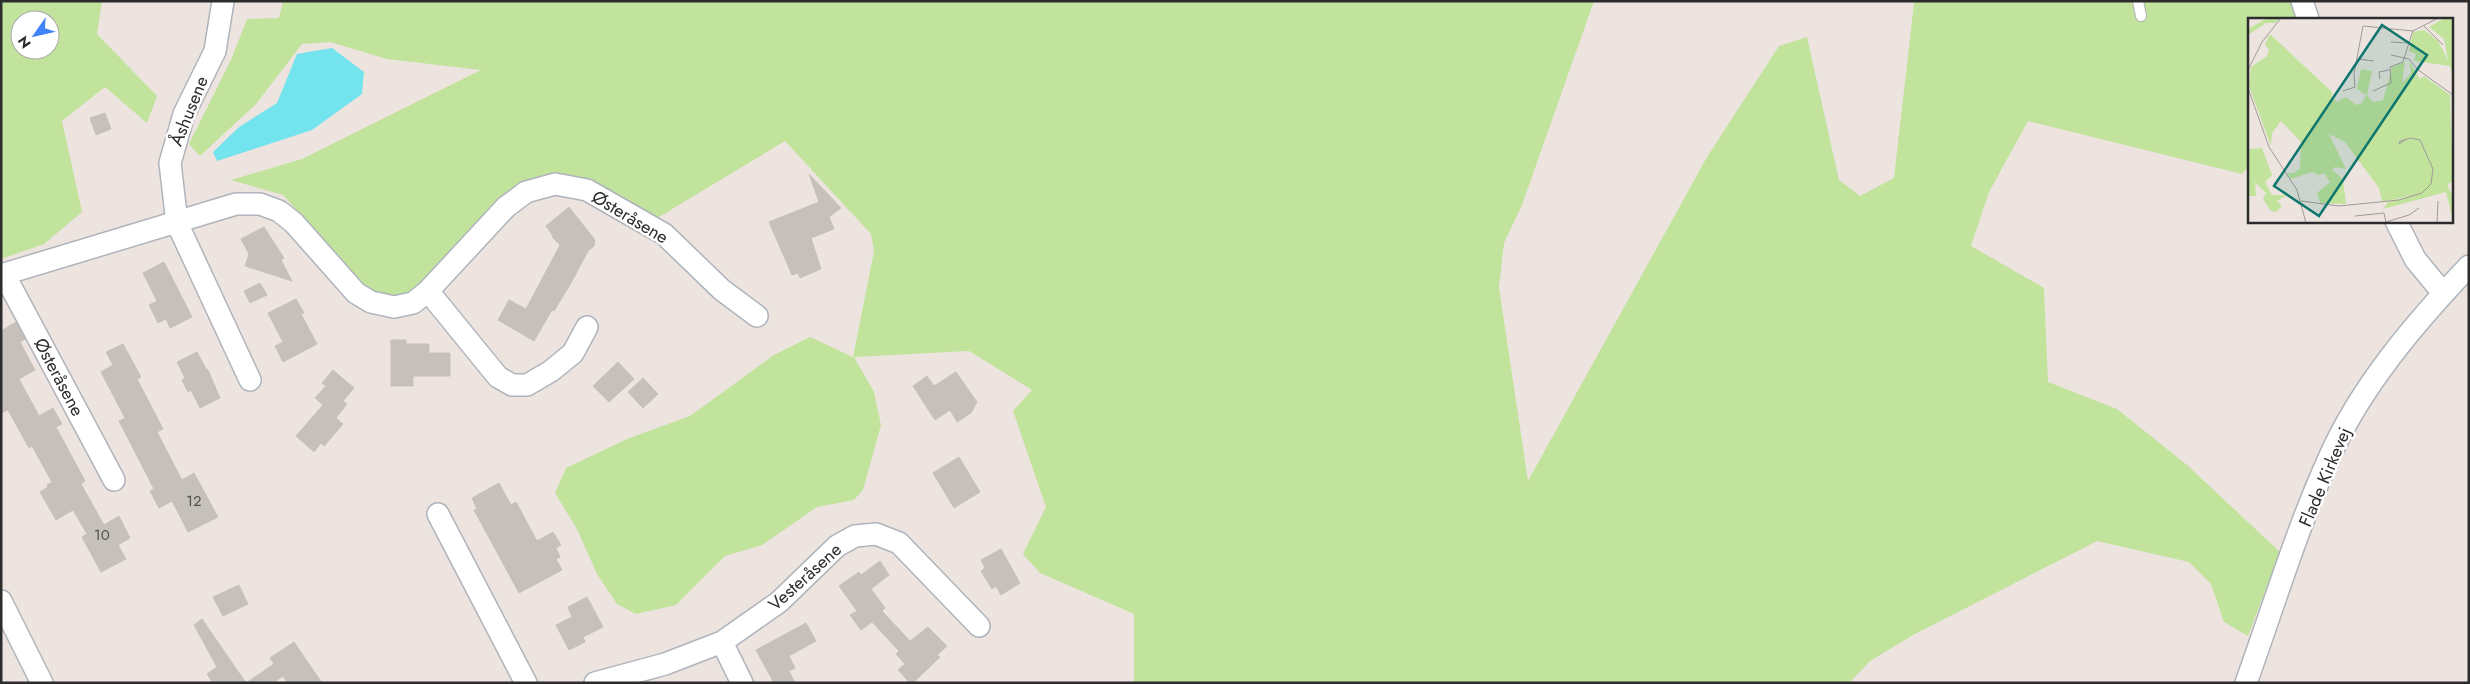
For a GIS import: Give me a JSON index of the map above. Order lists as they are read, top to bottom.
{
  "streets": {
    "street": [
      "Åshusene",
      "Østeråsene",
      "Flade Kirkevej",
      "Vesteråsene"
    ]
  },
  "crossings": [
    ["Åshusene", "Østeråsene"]
  ],
  "house_numbers": ["12", "10"],
  "north": "bottom left"
}
